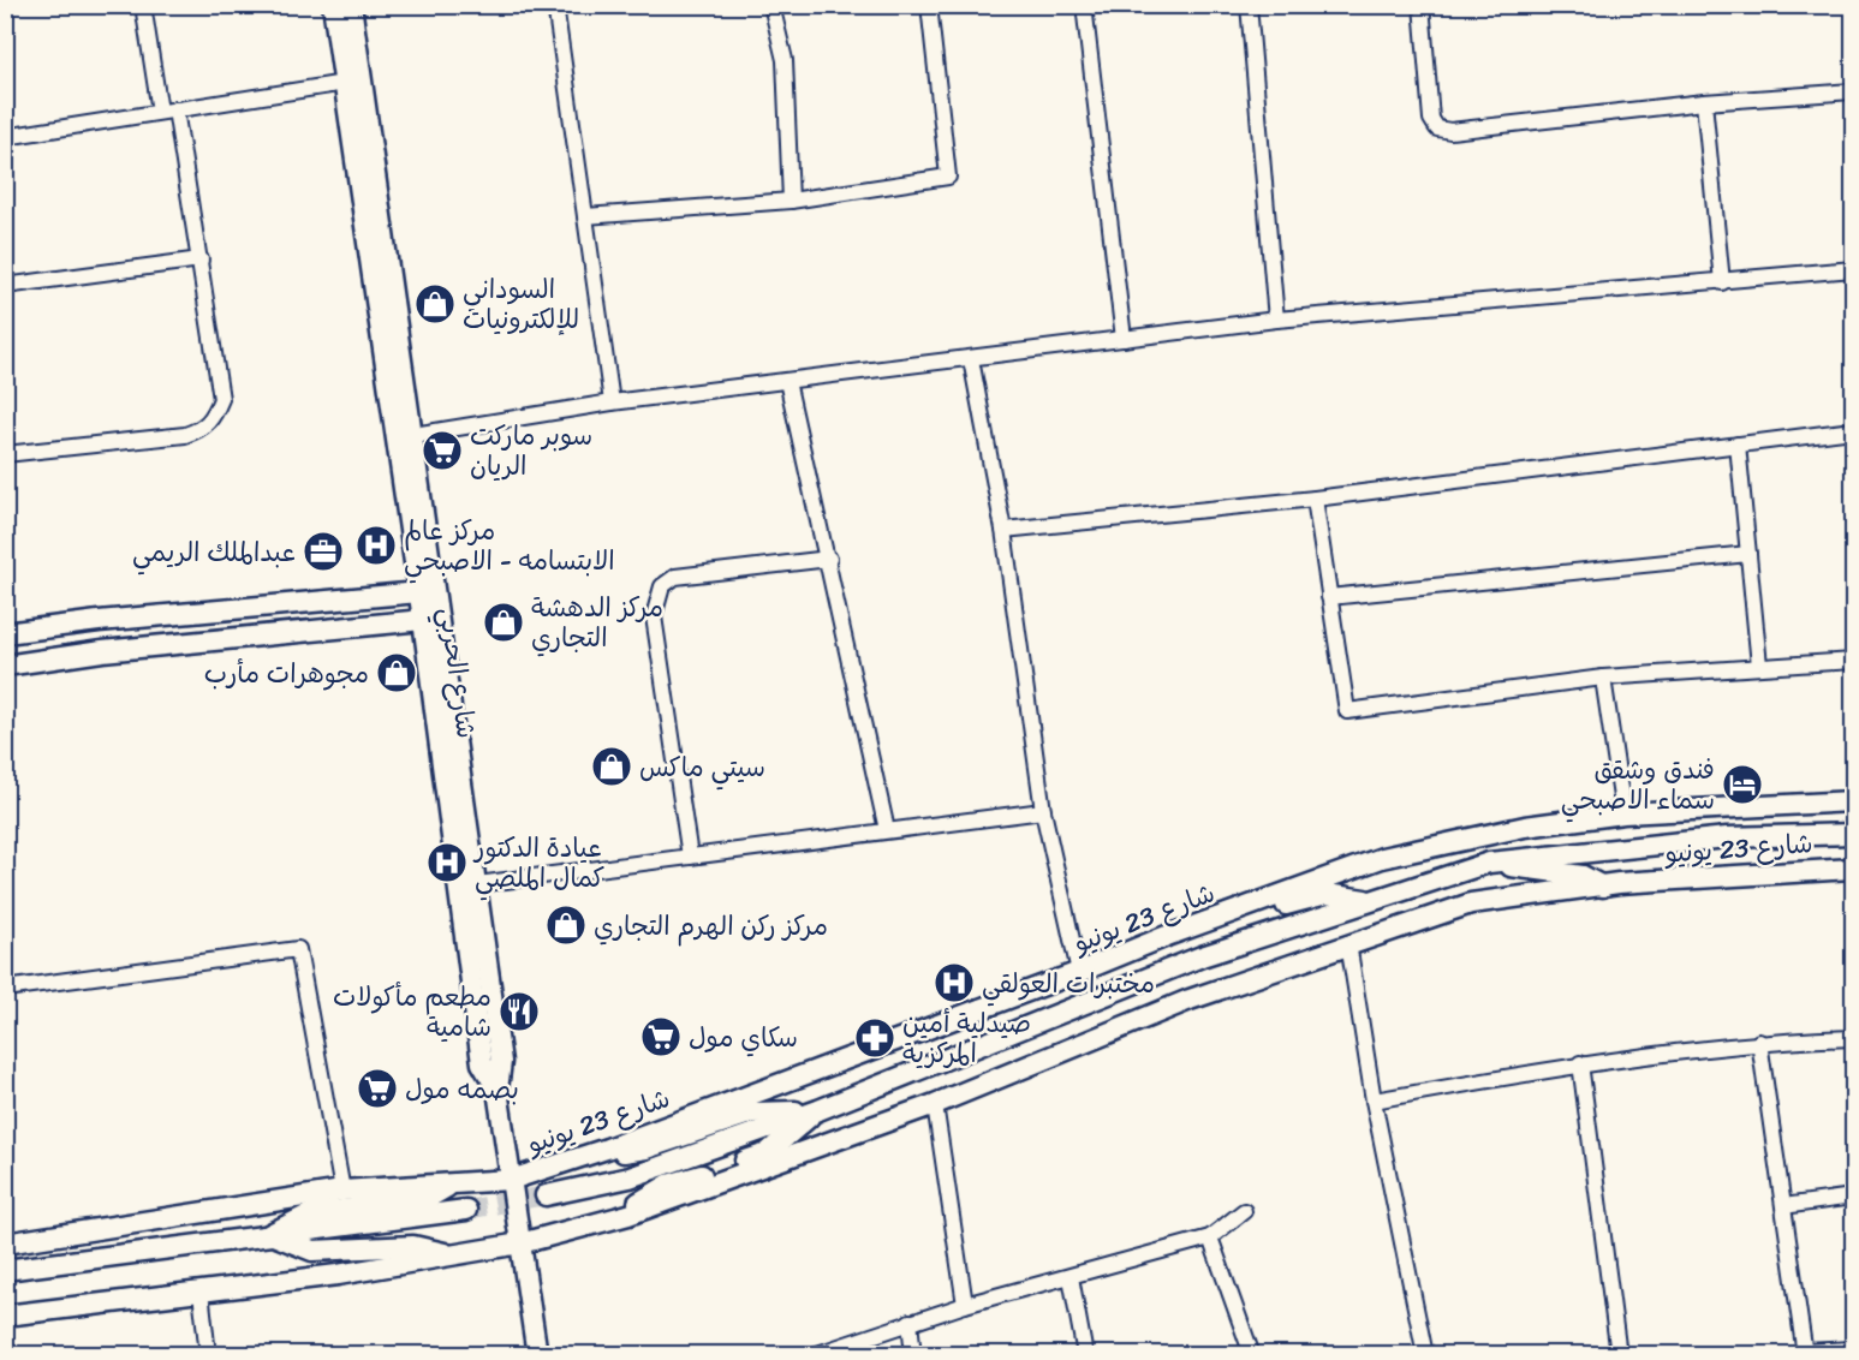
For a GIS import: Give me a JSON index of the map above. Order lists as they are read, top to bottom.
{
  "streets": {
    "street": ["شارع الحربي", "شارع 23 يونيو"]
  },
  "crossings": [
    ["شارع الحربي", "شارع 23 يونيو"]
  ],
  "places": {
    "shop": [
      "السوداني للإلكترونيات",
      "مركز الدهشة التجاري",
      "مجوهرات مأرب",
      "سيتي ماكس",
      "مركز ركن الهرم التجاري"
    ],
    "supermarket": ["سوبر ماركت الريان", "سكاي مول", "بصمه مول"],
    "hospital": ["مركز عالم الابتسامه - الاصبحي", "عيادة الدكتور كمال الملصي", "مختبرات العولقي"],
    "office": ["عبدالملك الريمي"],
    "hotel": ["فندق وشقق سماء الاصبحي"],
    "restaurant": ["مطعم مأكولات شامية"],
    "pharmacy": ["صيدلية أمين المركزية"]
  }
}
